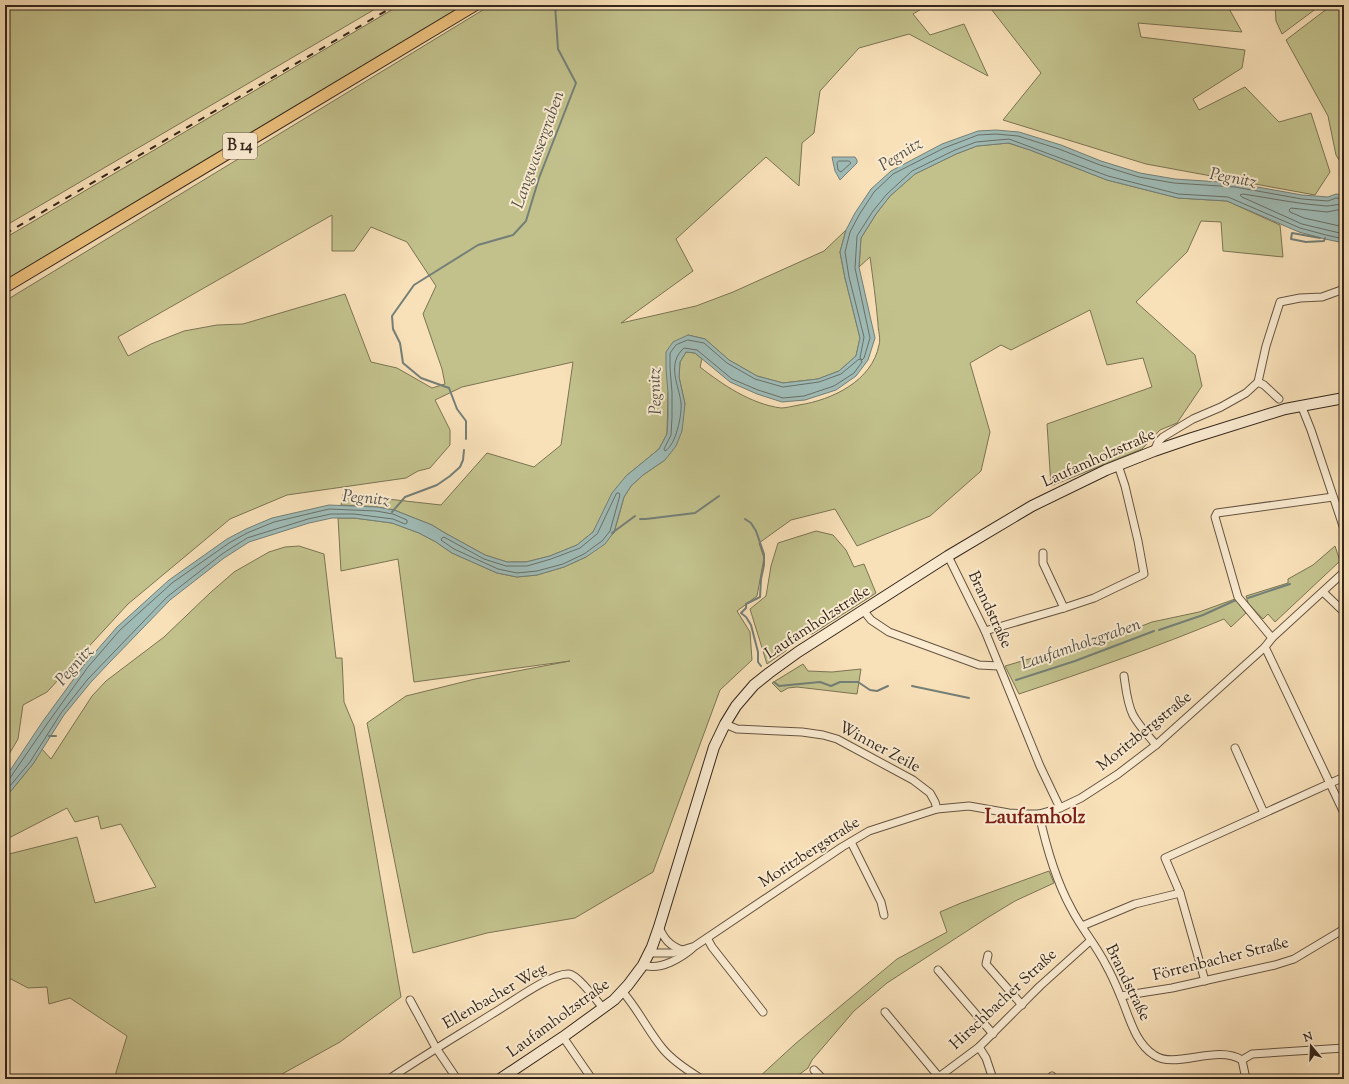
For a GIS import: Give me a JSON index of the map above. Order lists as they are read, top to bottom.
{
  "streets": {
    "main road": ["B 14", "Laufamholzstraße"],
    "street": [
      "Brandstraße",
      "Moritzbergstraße",
      "Winner Zeile",
      "Förrenbacher Straße",
      "Ellenbacher Weg",
      "Hirschbacher Straße"
    ]
  },
  "crossings": [
    ["Laufamholzstraße", "Brandstraße"],
    ["Laufamholzstraße", "Moritzbergstraße"],
    ["Laufamholzstraße", "Winner Zeile"],
    ["Laufamholzstraße", "Ellenbacher Weg"],
    ["Brandstraße", "Moritzbergstraße"],
    ["Brandstraße", "Förrenbacher Straße"],
    ["Brandstraße", "Hirschbacher Straße"],
    ["Moritzbergstraße", "Winner Zeile"]
  ],
  "districts": ["Laufamholz"],
  "water": ["Langwassergraben", "Pegnitz", "Laufamholzgraben"],
  "north": "top"
}
